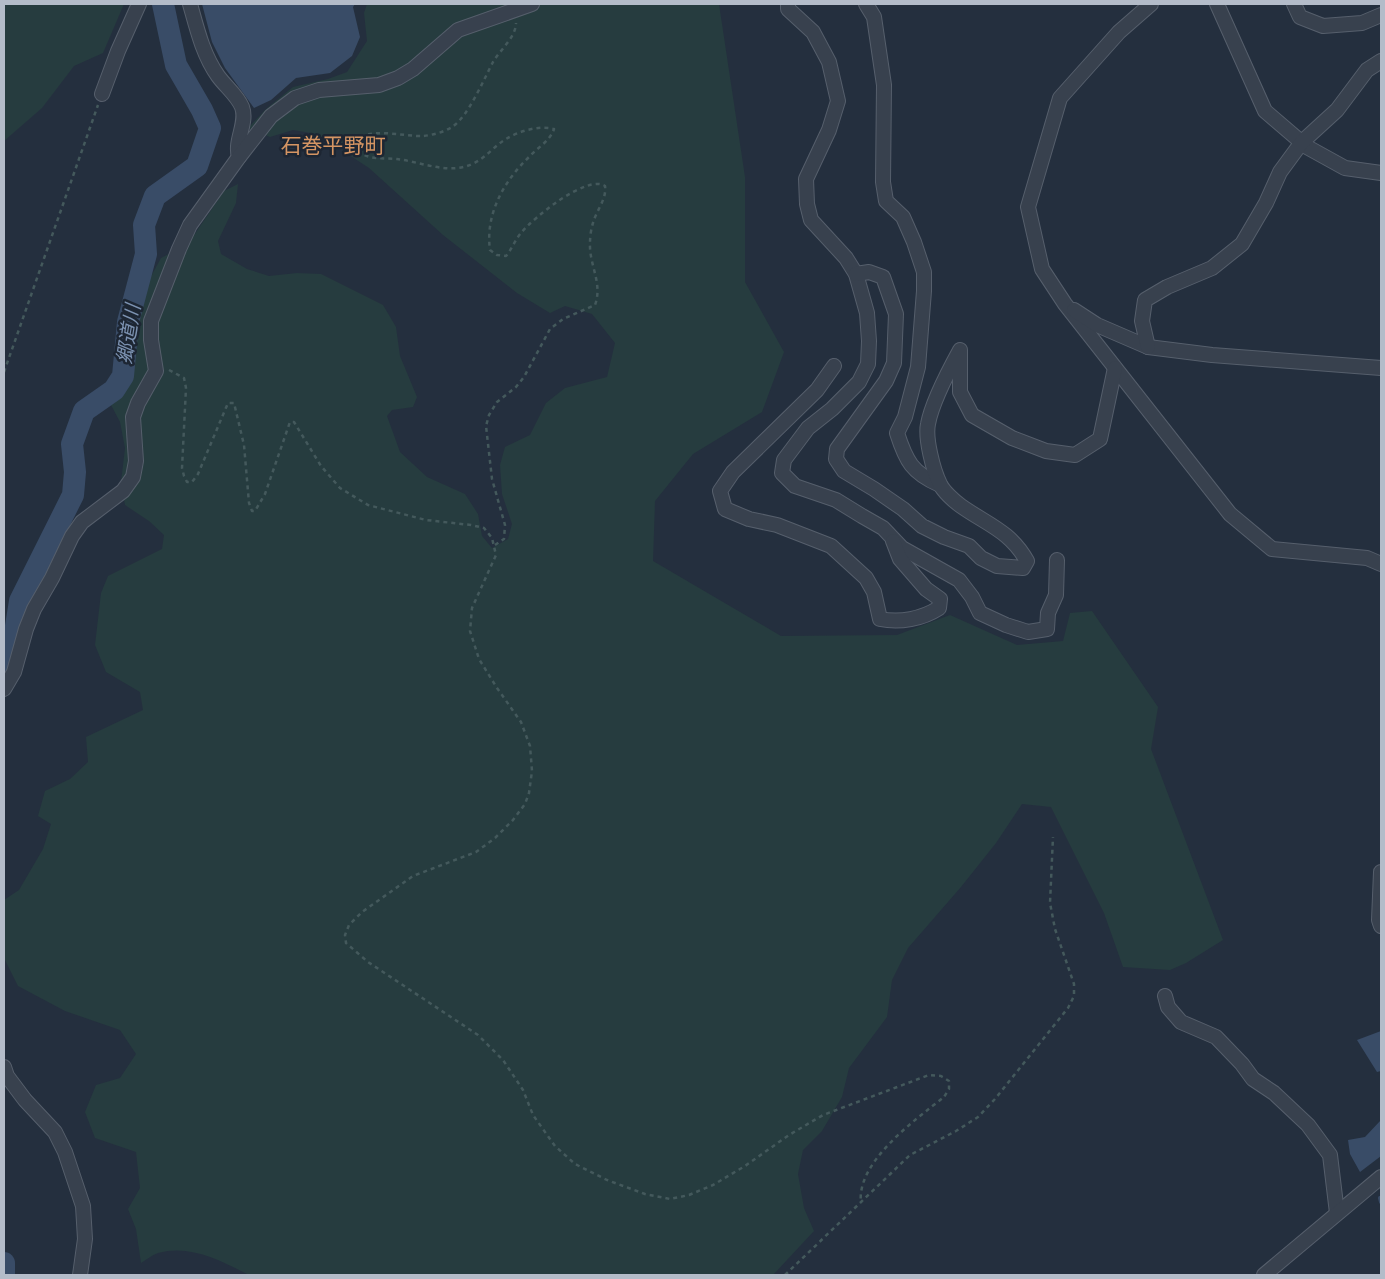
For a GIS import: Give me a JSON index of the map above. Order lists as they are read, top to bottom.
{
  "districts": ["石巻平野町"],
  "water": ["郷道川"]
}
